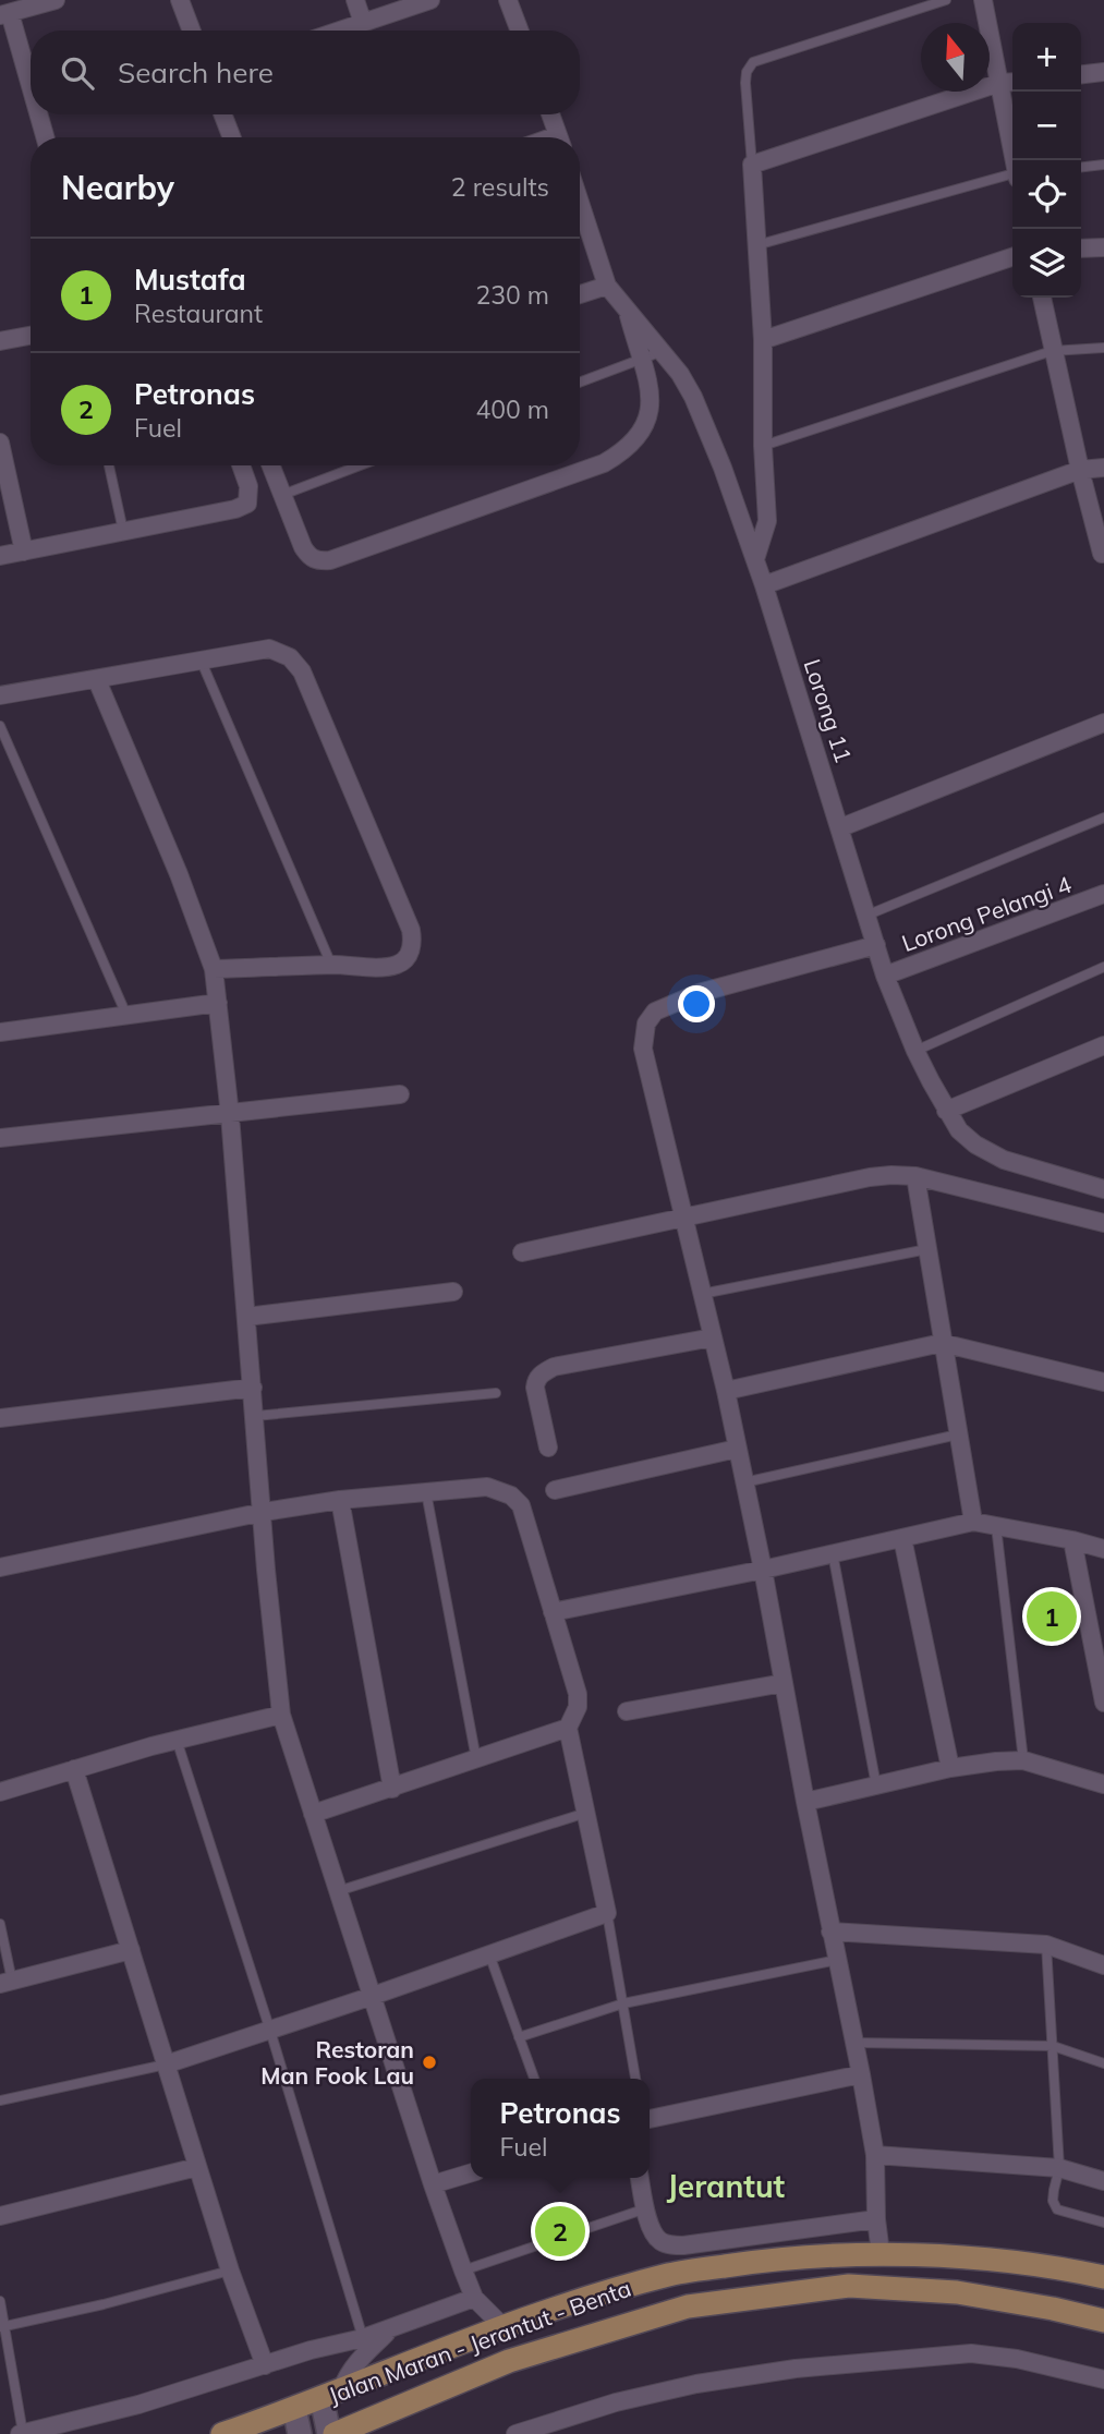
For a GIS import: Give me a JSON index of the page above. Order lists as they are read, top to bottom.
{
  "streets": {
    "main road": ["Jalan Maran - Jerantut - Benta"],
    "street": ["Lorong 11", "Lorong Pelangi 4"]
  },
  "crossings": [
    ["Lorong 11", "Lorong Pelangi 4"]
  ],
  "districts": ["Jerantut"],
  "places": ["Restoran Man Fook Lau"],
  "north": "top",
  "page": {
    "map_buttons": ["+", "−"],
    "search": "Search here",
    "heading": ["Nearby", "2 results"],
    "list": [
      {
        "mark": "1",
        "name": "Mustafa",
        "note": "Restaurant",
        "value": "230 m"
      },
      {
        "mark": "2",
        "name": "Petronas",
        "note": "Fuel",
        "value": "400 m"
      }
    ],
    "pins": ["1", "2"],
    "popup": ["Petronas", "Fuel"]
  }
}
